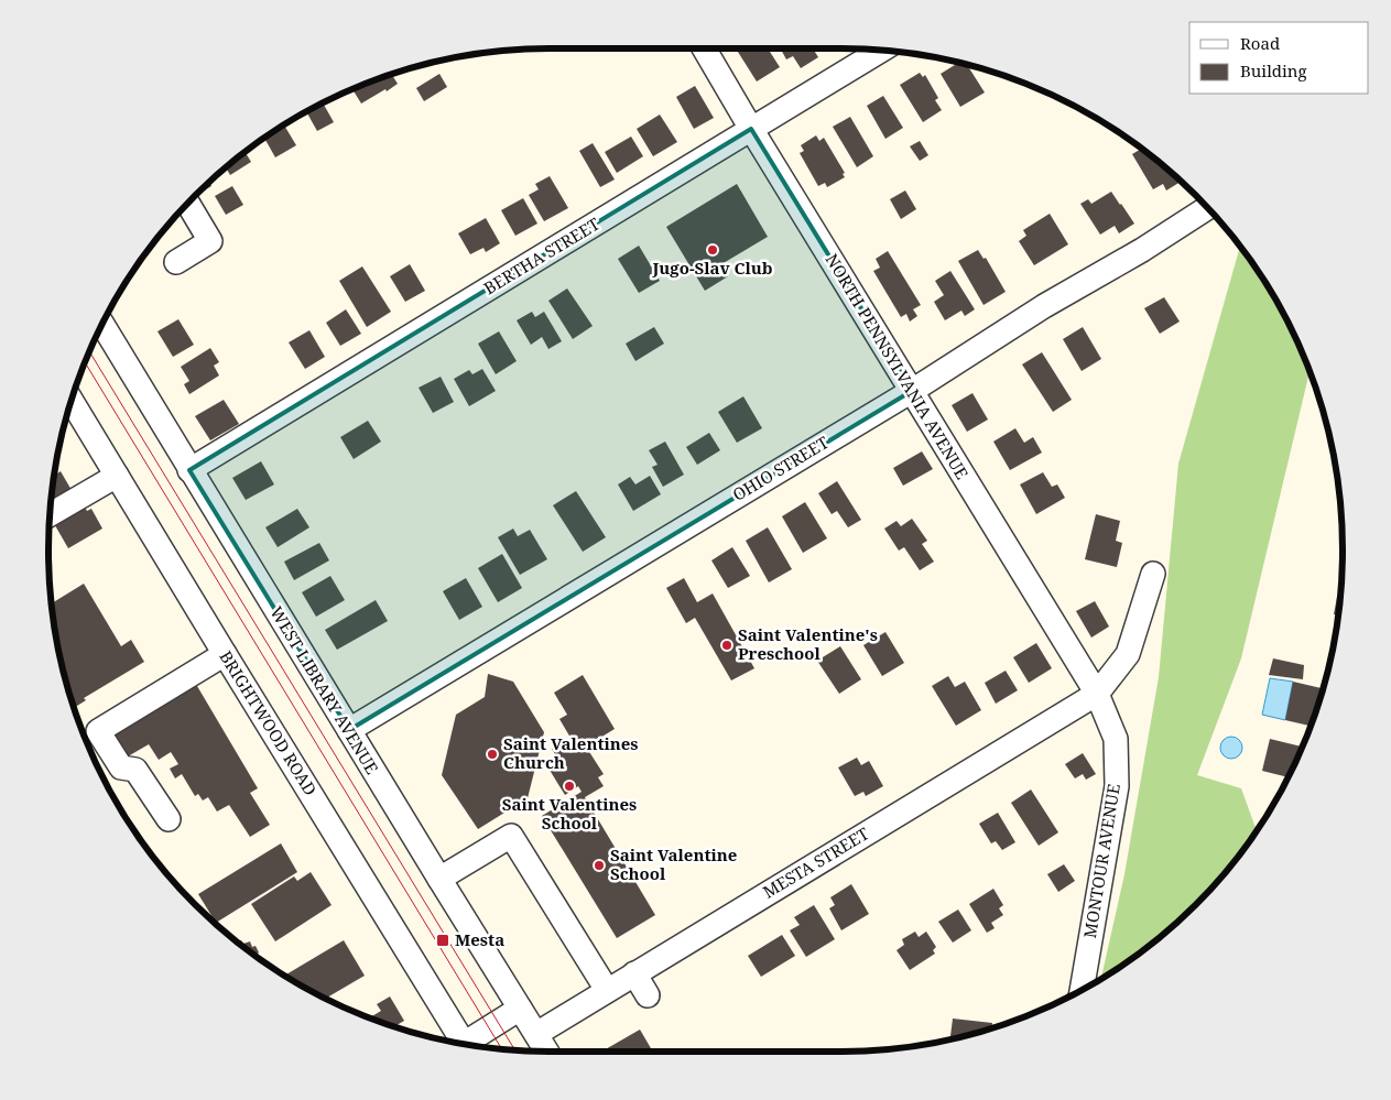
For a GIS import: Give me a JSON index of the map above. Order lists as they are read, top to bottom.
{
  "streets": {
    "street": [
      "BERTHA STREET",
      "NORTH PENNSYLVANIA AVENUE",
      "OHIO STREET",
      "WEST LIBRARY AVENUE",
      "BRIGHTWOOD ROAD",
      "MONTOUR AVENUE",
      "MESTA STREET"
    ]
  },
  "crossings": [
    ["BERTHA STREET", "NORTH PENNSYLVANIA AVENUE"],
    ["BERTHA STREET", "WEST LIBRARY AVENUE"],
    ["NORTH PENNSYLVANIA AVENUE", "OHIO STREET"],
    ["NORTH PENNSYLVANIA AVENUE", "MONTOUR AVENUE"],
    ["NORTH PENNSYLVANIA AVENUE", "MESTA STREET"],
    ["OHIO STREET", "WEST LIBRARY AVENUE"],
    ["WEST LIBRARY AVENUE", "MESTA STREET"],
    ["MONTOUR AVENUE", "MESTA STREET"]
  ],
  "places": {
    "other": [
      "Jugo-Slav Club",
      "Saint Valentine's Preschool",
      "Saint Valentines Church",
      "Saint Valentines School",
      "Saint Valentine School"
    ],
    "transit": ["Mesta"]
  },
  "legend": ["Road", "Building"]
}
